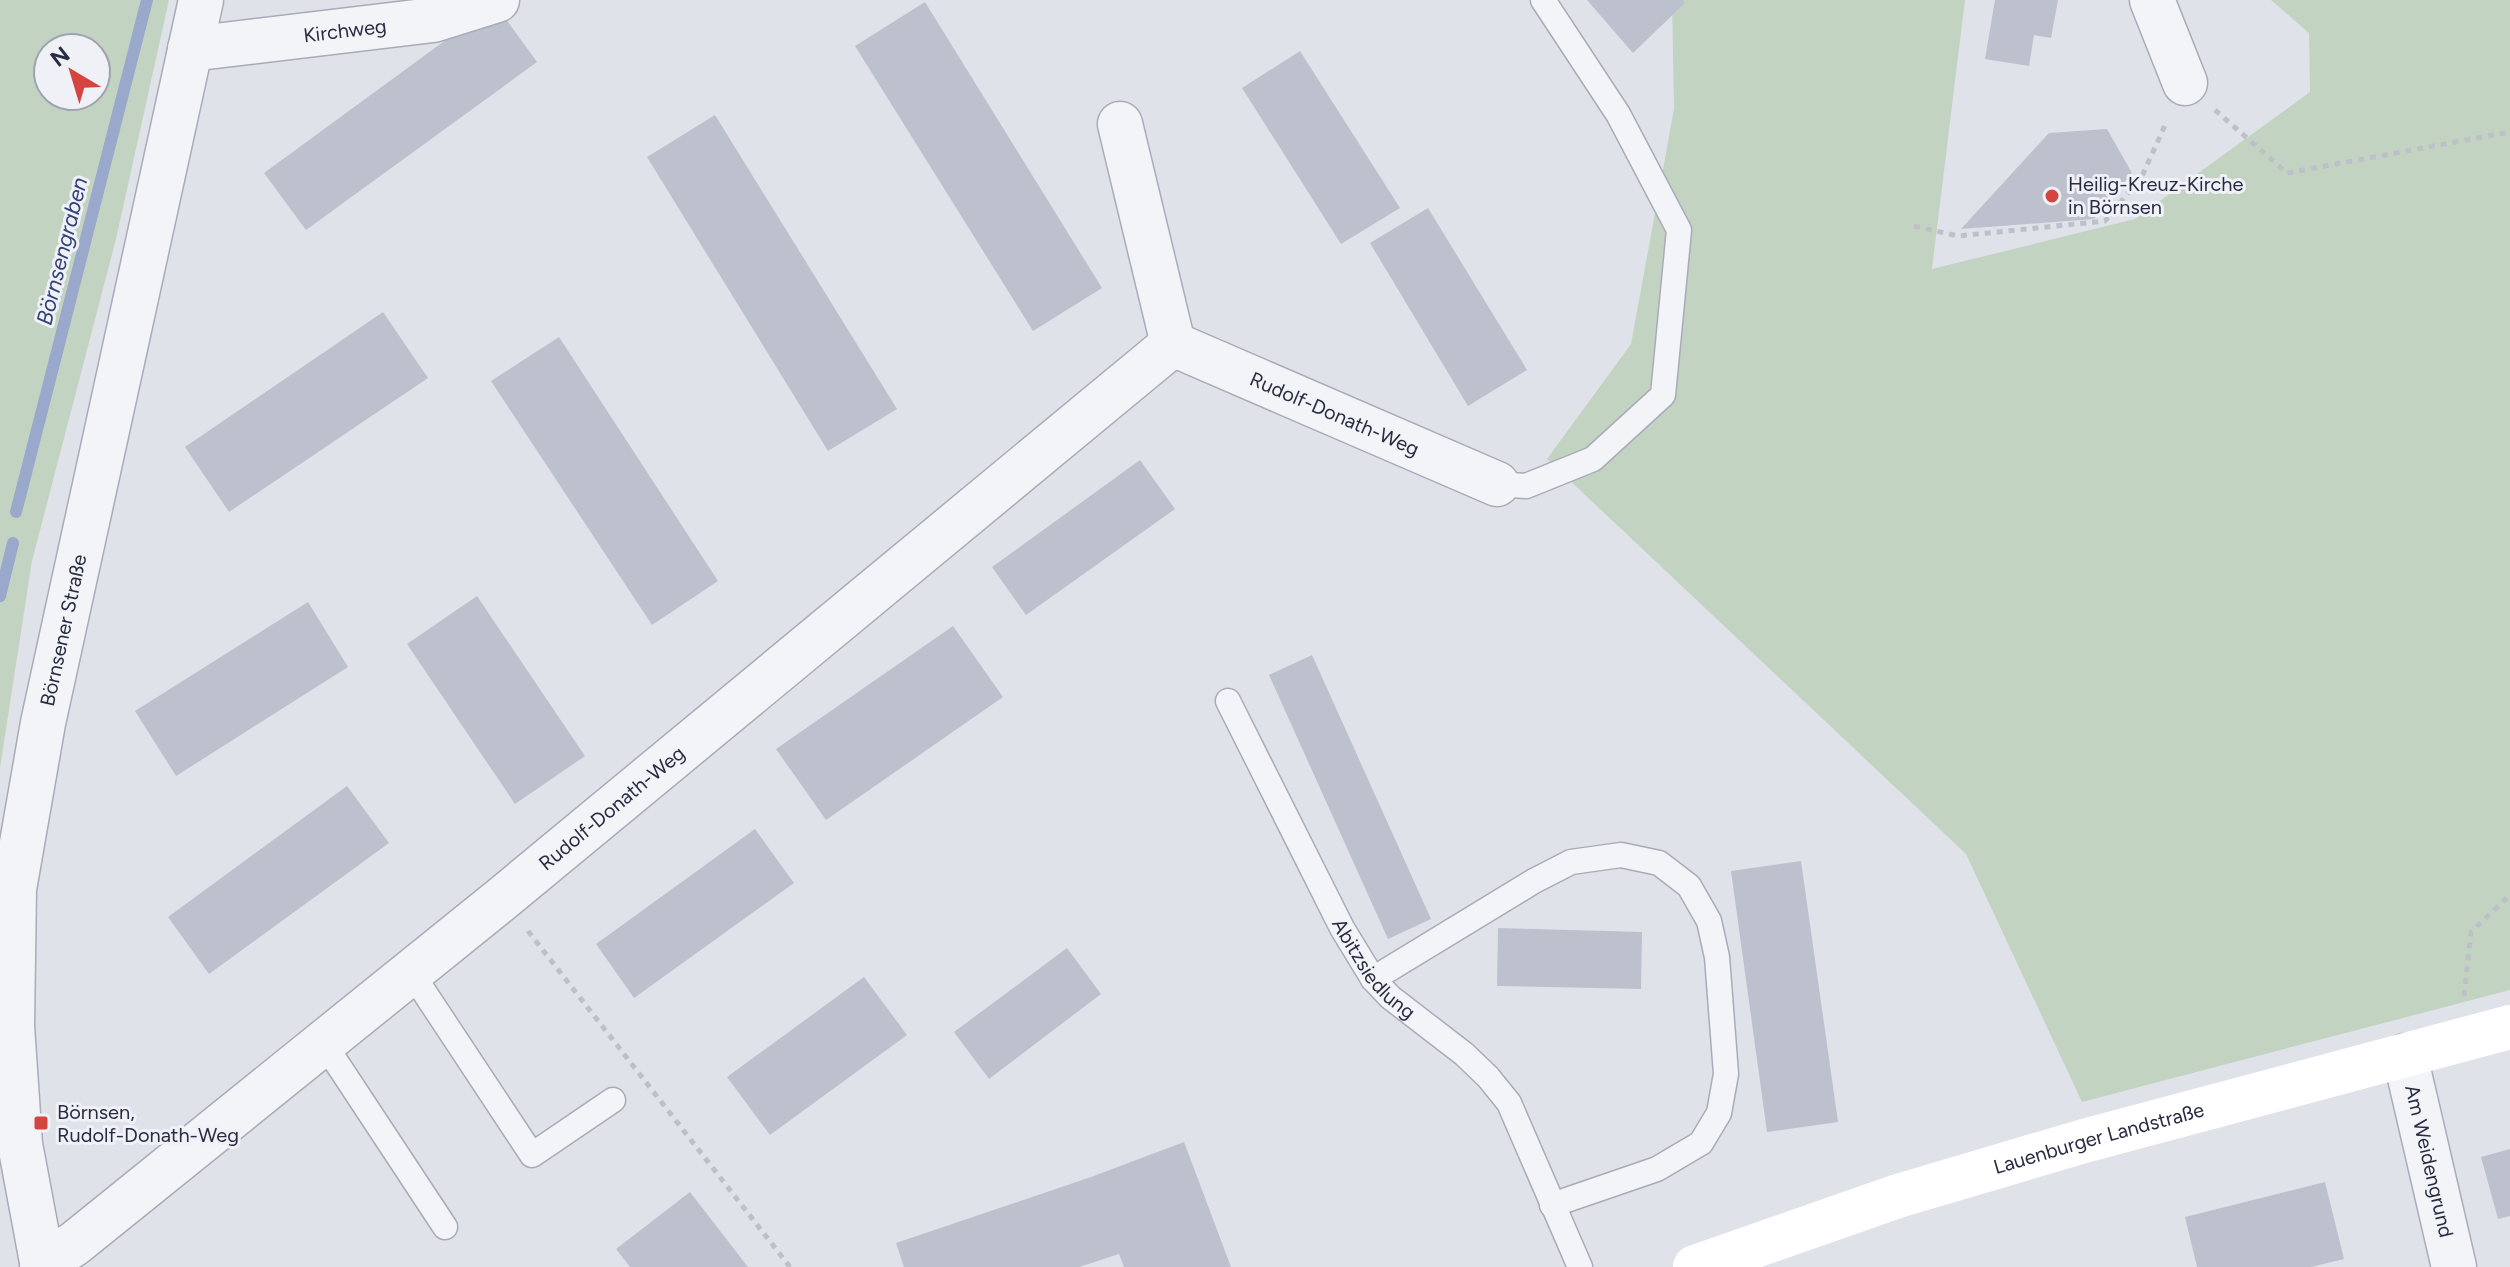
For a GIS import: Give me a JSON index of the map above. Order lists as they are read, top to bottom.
{
  "streets": {
    "main road": ["Lauenburger Landstraße"],
    "street": [
      "Kirchweg",
      "Rudolf-Donath-Weg",
      "Börnsener Straße",
      "Am Weidengrund"
    ],
    "lane": ["Abitzsiedlung"]
  },
  "crossings": [
    ["Kirchweg", "Börnsener Straße"],
    ["Rudolf-Donath-Weg", "Börnsener Straße"],
    ["Lauenburger Landstraße", "Am Weidengrund"]
  ],
  "water": ["Börnsengraben"],
  "places": {
    "other": ["Heilig-Kreuz-Kirche in Börnsen"],
    "transit": ["Börnsen, Rudolf-Donath-Weg"]
  },
  "north": "top left"
}
